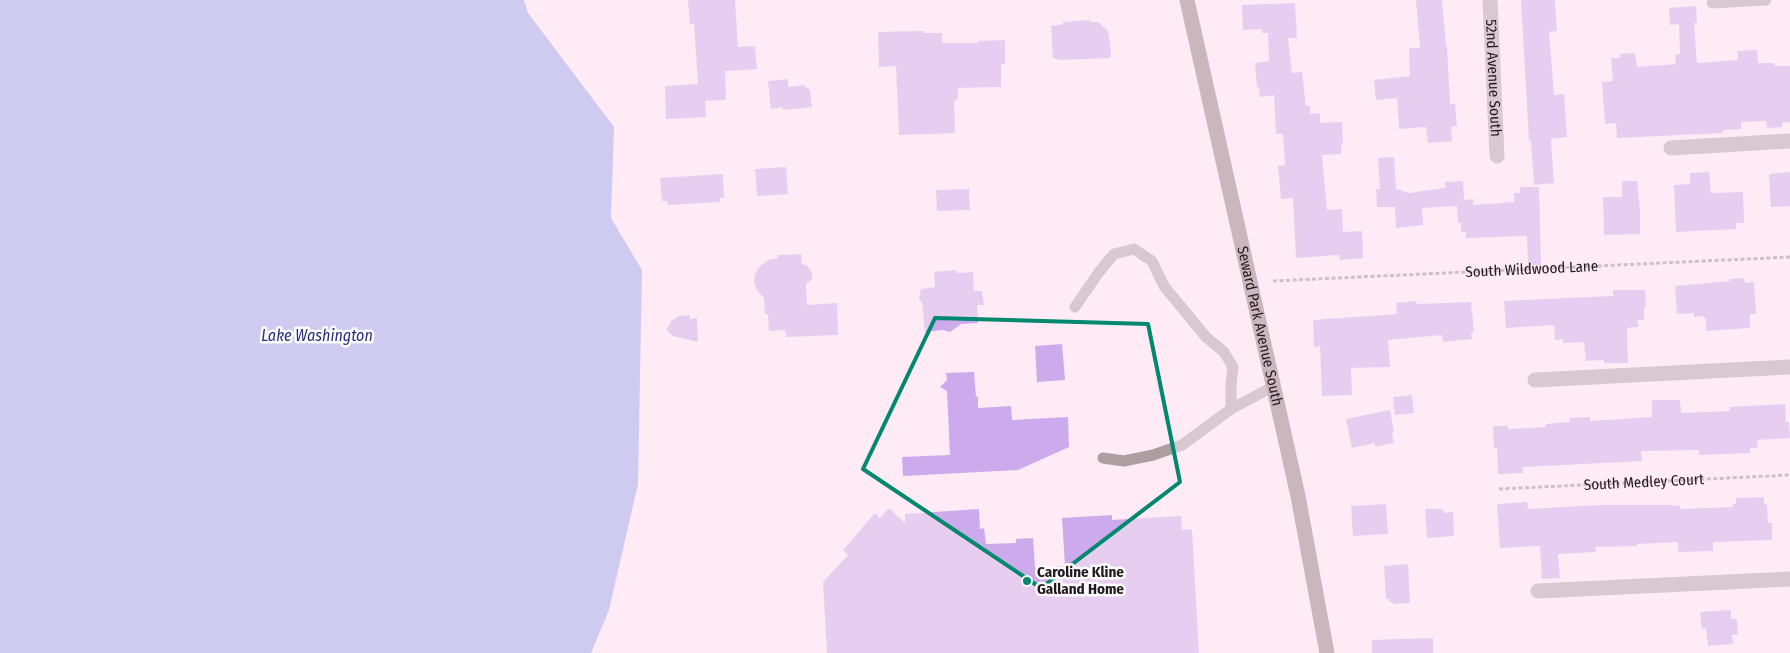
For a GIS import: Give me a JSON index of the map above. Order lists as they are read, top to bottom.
{
  "streets": {
    "main road": ["Seward Park Avenue South"],
    "street": ["52nd Avenue South"],
    "path": ["South Wildwood Lane", "South Medley Court"]
  },
  "water": ["Lake Washington"],
  "places": ["Caroline Kline Galland Home"]
}
